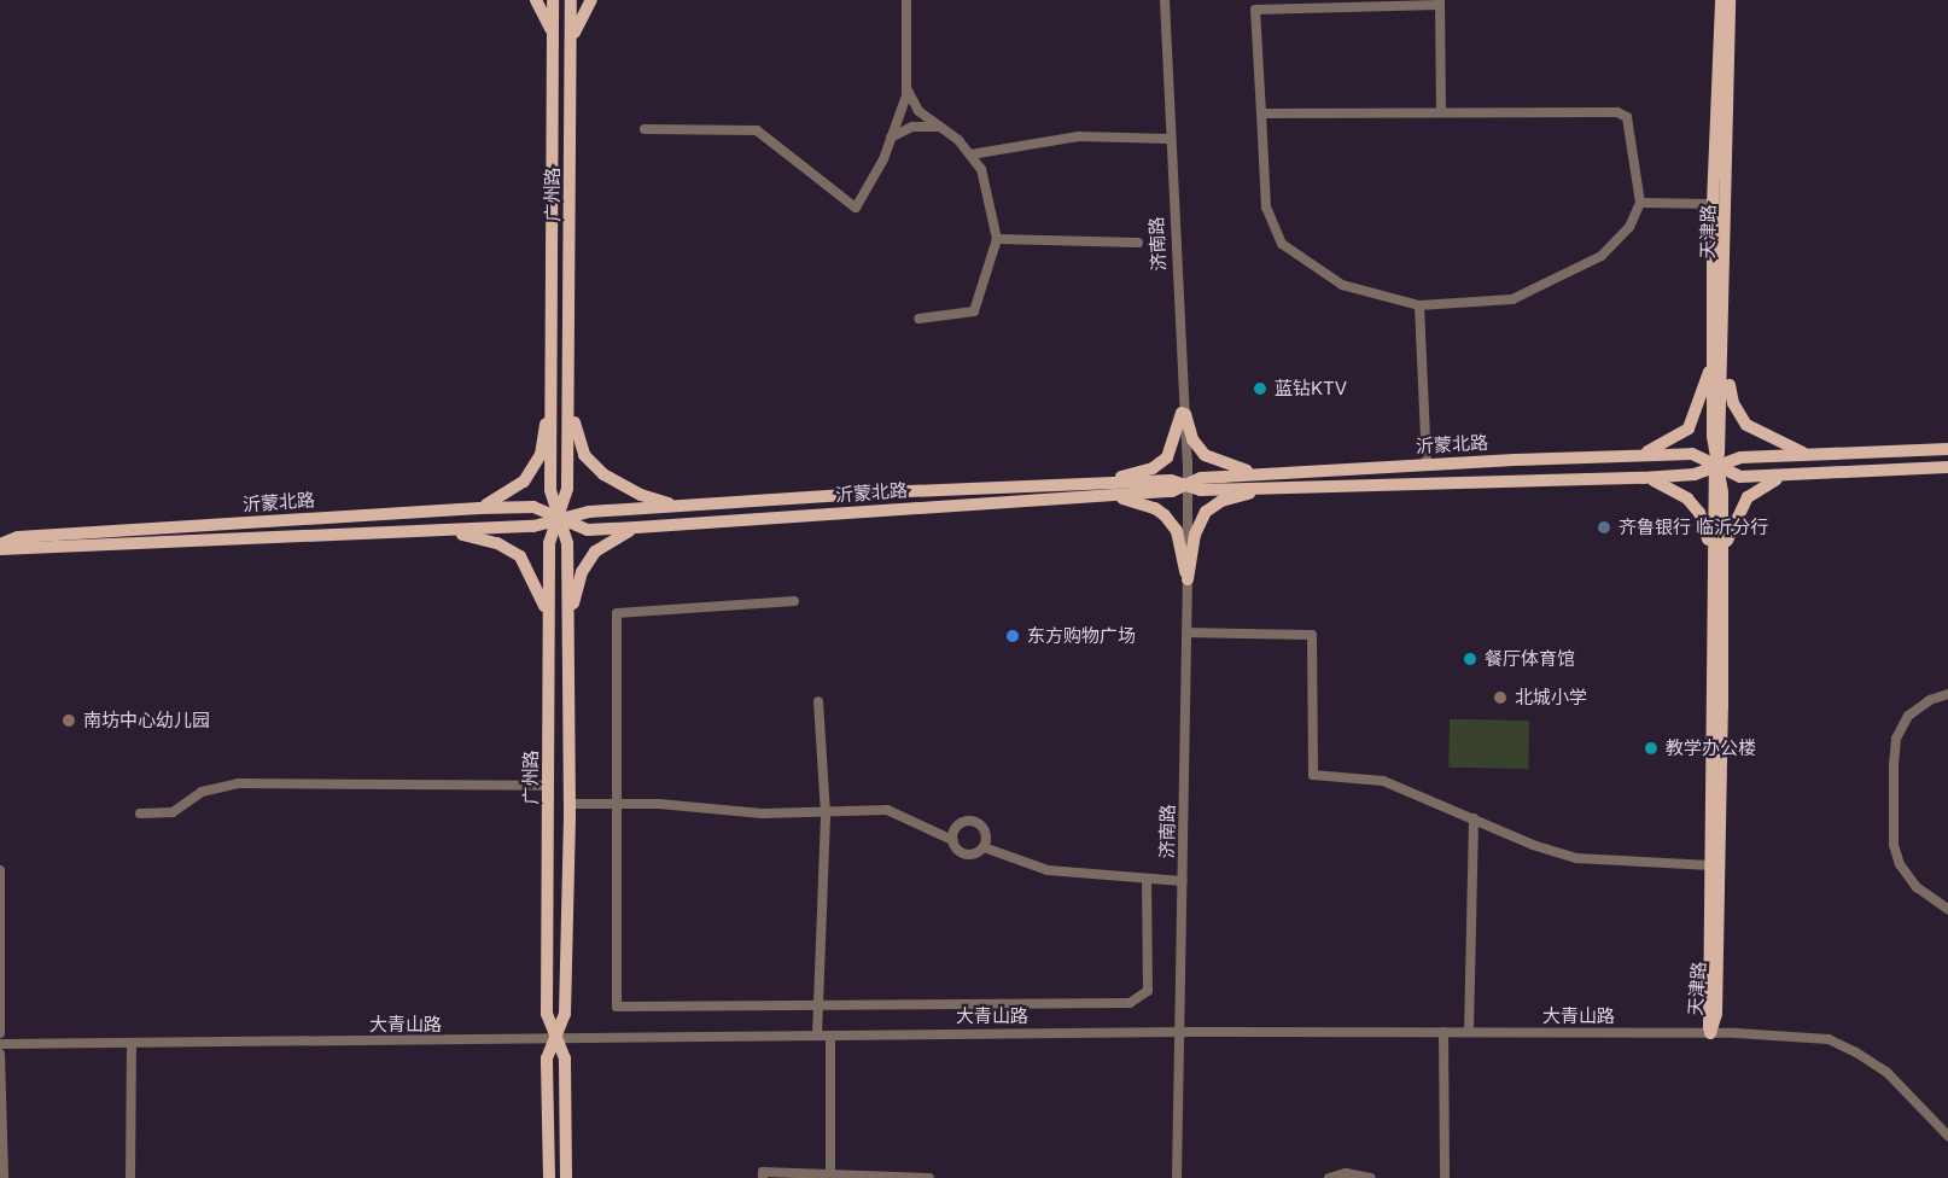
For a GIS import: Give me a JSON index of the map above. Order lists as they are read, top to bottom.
{
  "streets": {
    "main road": ["广州路", "天津路", "沂蒙北路"],
    "street": ["济南路", "大青山路"]
  },
  "crossings": [
    ["广州路", "沂蒙北路"],
    ["广州路", "大青山路"],
    ["天津路", "沂蒙北路"],
    ["天津路", "大青山路"],
    ["济南路", "沂蒙北路"],
    ["济南路", "大青山路"]
  ],
  "places": [
    "蓝钻KTV",
    "齐鲁银行 临沂分行",
    "东方购物广场",
    "餐厅体育馆",
    "北城小学",
    "南坊中心幼儿园",
    "教学办公楼"
  ]
}
